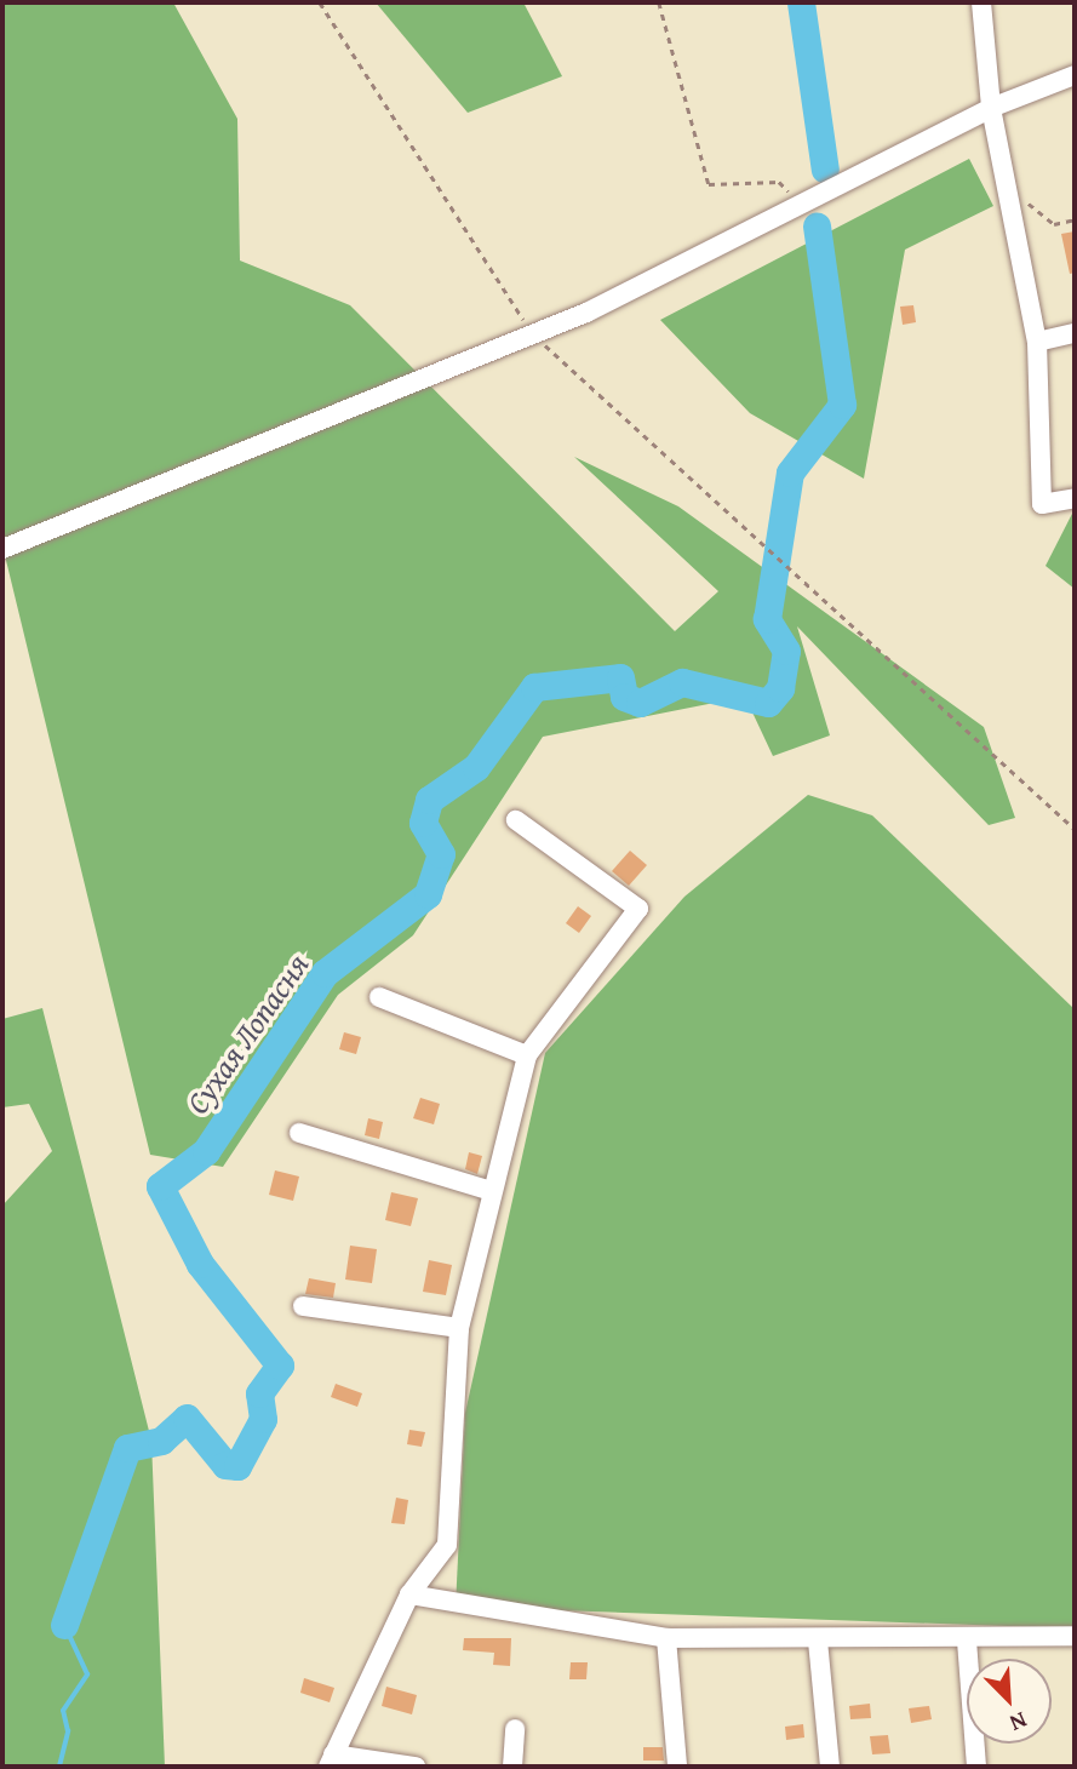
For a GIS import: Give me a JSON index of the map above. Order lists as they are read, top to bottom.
{
  "water": ["Сухая Лопасня"],
  "north": "bottom right"
}
